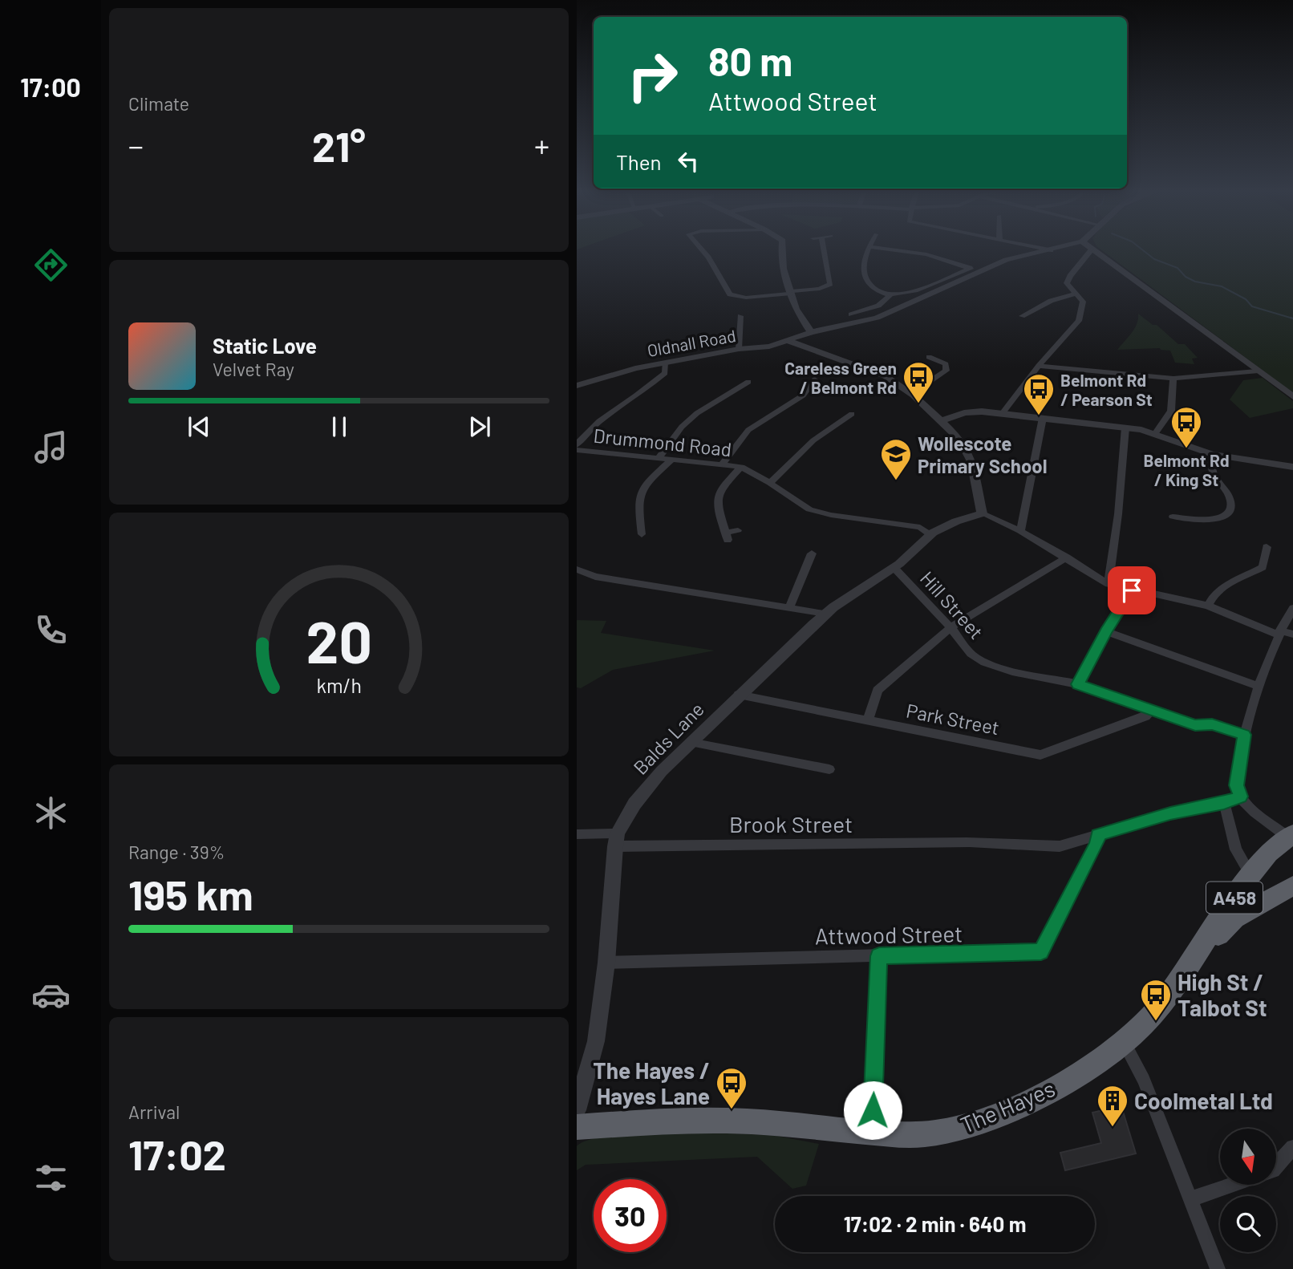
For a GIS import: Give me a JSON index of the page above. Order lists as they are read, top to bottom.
{
  "streets": {
    "highway": ["A458", "The Hayes"],
    "street": [
      "Oldnall Road",
      "Drummond Road",
      "Hill Street",
      "Park Street",
      "Balds Lane",
      "Brook Street",
      "Attwood Street"
    ]
  },
  "crossings": [
    ["Drummond Road", "Balds Lane"],
    ["Hill Street", "Park Street"],
    ["Hill Street", "Balds Lane"],
    ["Park Street", "Balds Lane"],
    ["Balds Lane", "Brook Street"],
    ["Balds Lane", "Attwood Street"],
    ["Brook Street", "Attwood Street"],
    ["A458", "The Hayes"]
  ],
  "places": {
    "bus stop": [
      "Careless Green / Belmont Rd",
      "Belmont Rd / Pearson St",
      "Belmont Rd / King St",
      "High St / Talbot St",
      "The Hayes / Hayes Lane"
    ],
    "school or university": ["Wollescote Primary School"],
    "building": ["Coolmetal Ltd"]
  },
  "north": "bottom",
  "page": {
    "tabs": "17:00",
    "tile": [
      "Climate",
      ["Range · 39%", "195 km"],
      ["Arrival", "17:02"]
    ],
    "turn": ["80 m", "Attwood Street"],
    "heat": ["−", "21°", "+"],
    "then": "Then",
    "song": ["Static Love", "Velvet Ray"],
    "limit": "30",
    "trip": "17:02 · 2 min · 640 m",
    "gauge": ["20", "km/h"]
  }
}
